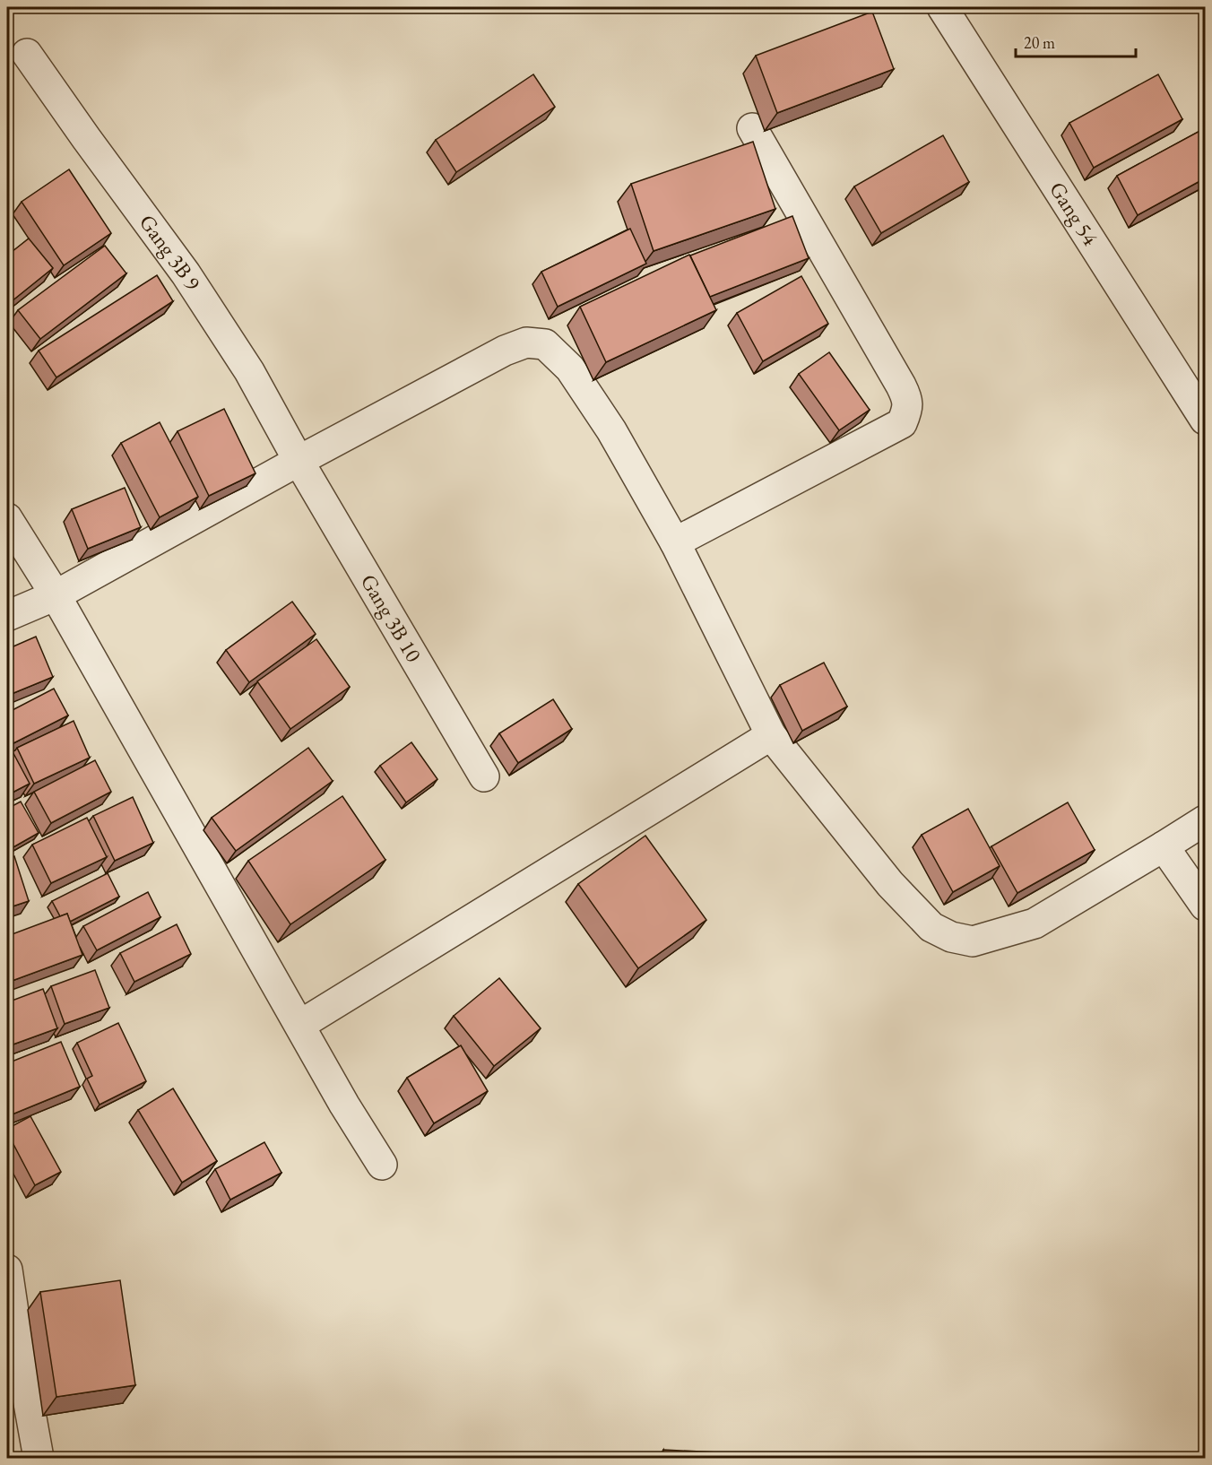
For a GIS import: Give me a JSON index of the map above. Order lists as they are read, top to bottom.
{
  "streets": {
    "street": ["Gang 54", "Gang 3B 9", "Gang 3B 10"]
  },
  "crossings": [
    ["Gang 3B 9", "Gang 3B 10"]
  ],
  "scale_bar": "20 m"
}
